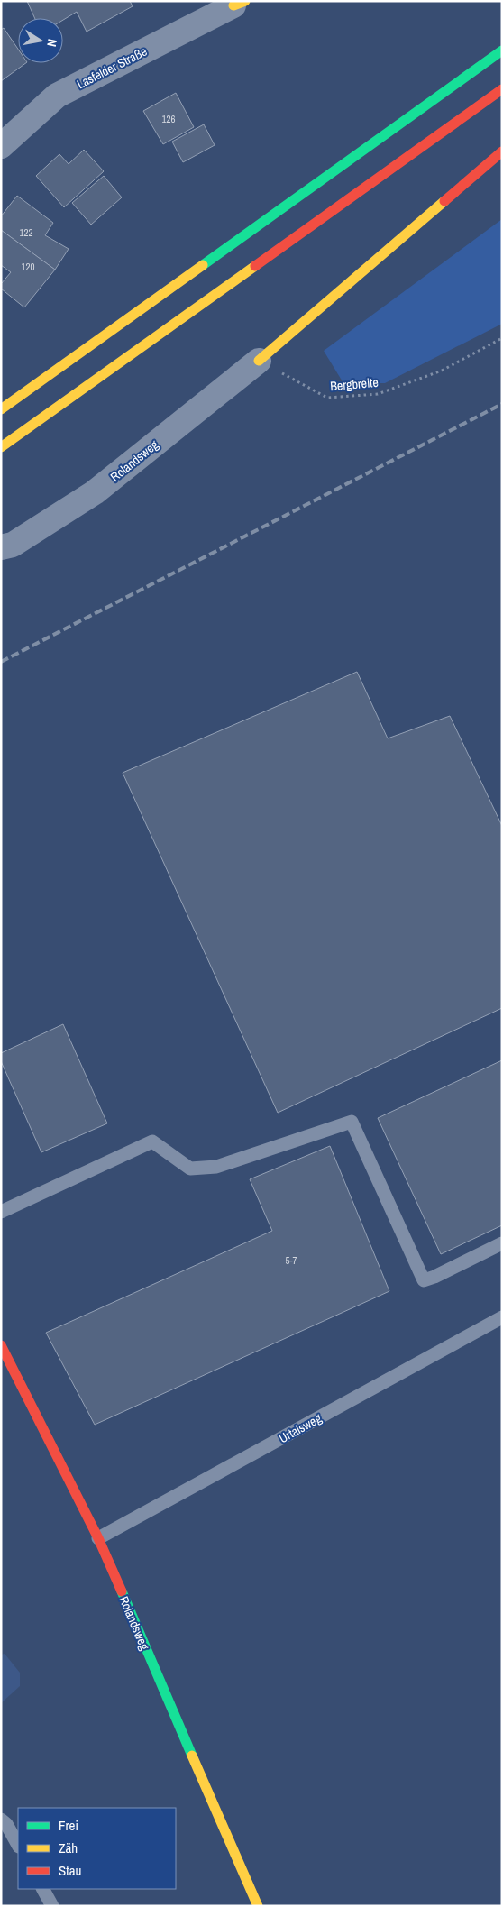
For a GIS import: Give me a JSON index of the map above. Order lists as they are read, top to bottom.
{
  "streets": {
    "main road": ["Rolandsweg"],
    "street": ["Lasfelder Straße"],
    "lane": ["Urtalsweg"],
    "path": ["Bergbreite"]
  },
  "crossings": [
    ["Bergbreite", "Rolandsweg"],
    ["Rolandsweg", "Urtalsweg"]
  ],
  "house_numbers": [
    "126",
    "122",
    "120",
    "5-7"
  ],
  "legend": ["Frei", "Zäh", "Stau"],
  "north": "right"
}
